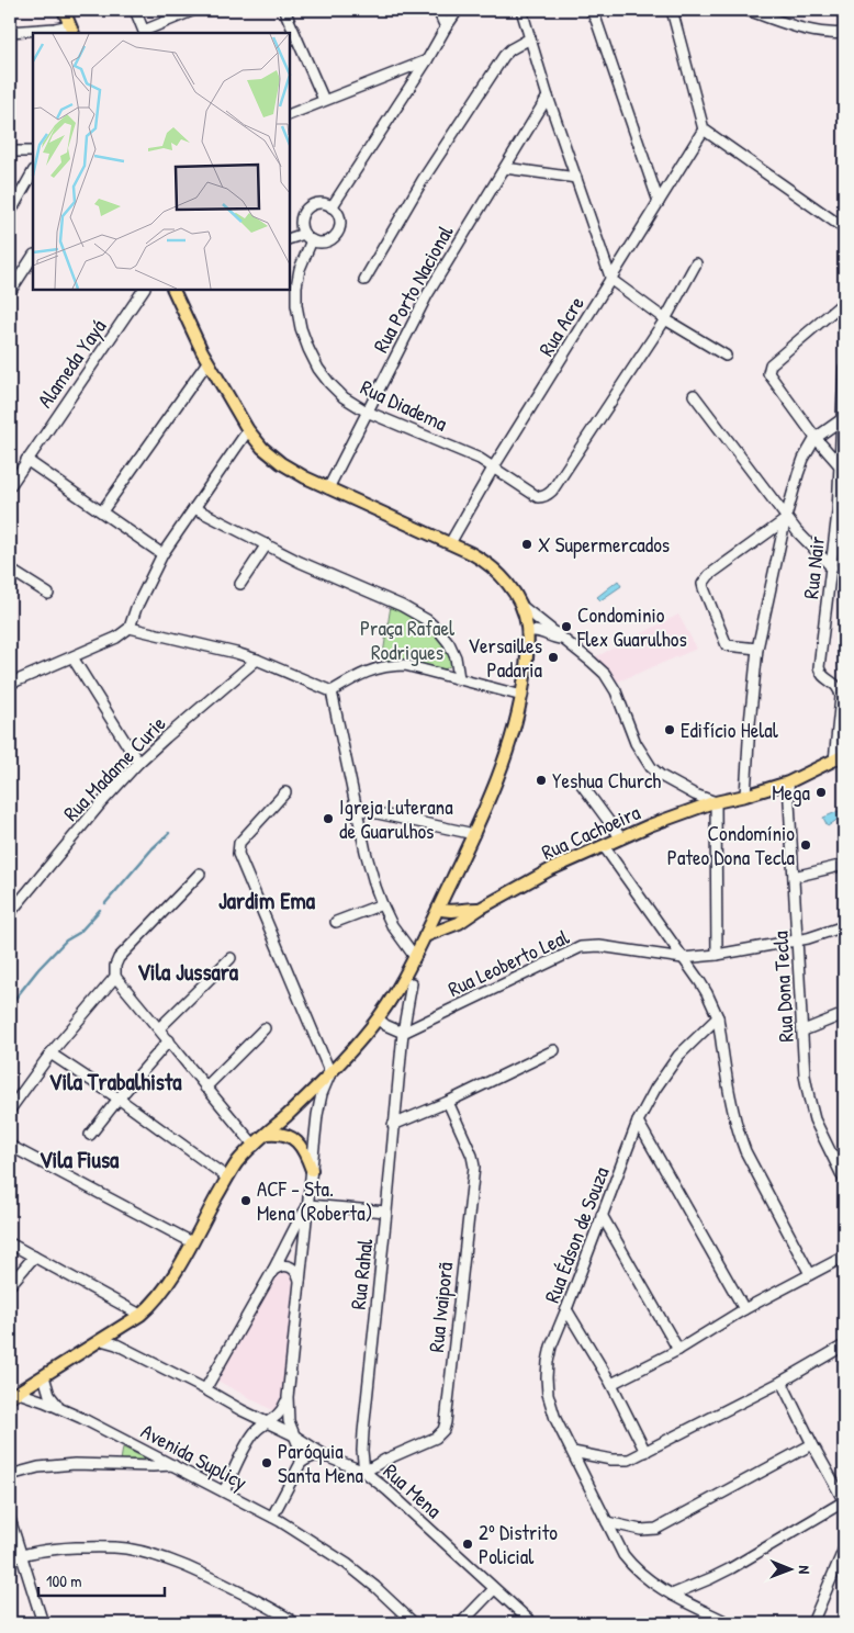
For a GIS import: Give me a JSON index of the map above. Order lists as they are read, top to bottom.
{
  "streets": {
    "main road": ["Rua Cachoeira"],
    "street": [
      "Rua Porto Nacional",
      "Rua Acre",
      "Alameda Yayá",
      "Rua Diadema",
      "Rua Nair",
      "Rua Madame Curie",
      "Rua Leoberto Leal",
      "Rua Dona Tecla",
      "Rua Édson de Souza",
      "Rua Rahal",
      "Rua Ivaiporã",
      "Avenida Suplicy",
      "Rua Mena"
    ]
  },
  "crossings": [
    ["Rua Porto Nacional", "Rua Diadema"],
    ["Rua Acre", "Rua Diadema"],
    ["Rua Nair", "Rua Cachoeira"],
    ["Rua Cachoeira", "Rua Dona Tecla"],
    ["Rua Leoberto Leal", "Rua Dona Tecla"],
    ["Rua Leoberto Leal", "Rua Rahal"],
    ["Rua Rahal", "Rua Ivaiporã"],
    ["Rua Rahal", "Rua Mena"],
    ["Rua Ivaiporã", "Rua Mena"]
  ],
  "districts": [
    "Jardim Ema",
    "Vila Jussara",
    "Vila Trabalhista",
    "Vila Fiusa"
  ],
  "parks": ["Praça Rafael Rodrigues"],
  "places": [
    "X Supermercados",
    "Condominio Flex Guarulhos",
    "Versailles Padaria",
    "Edifício Helal",
    "Yeshua Church",
    "Mega",
    "Igreja Luterana de Guarulhos",
    "Condomínio Pateo Dona Tecla",
    "ACF - Sta. Mena (Roberta)",
    "Paróquia Santa Mena",
    "2º Distrito Policial"
  ],
  "scale_bar": "100 m",
  "north": "right"
}
